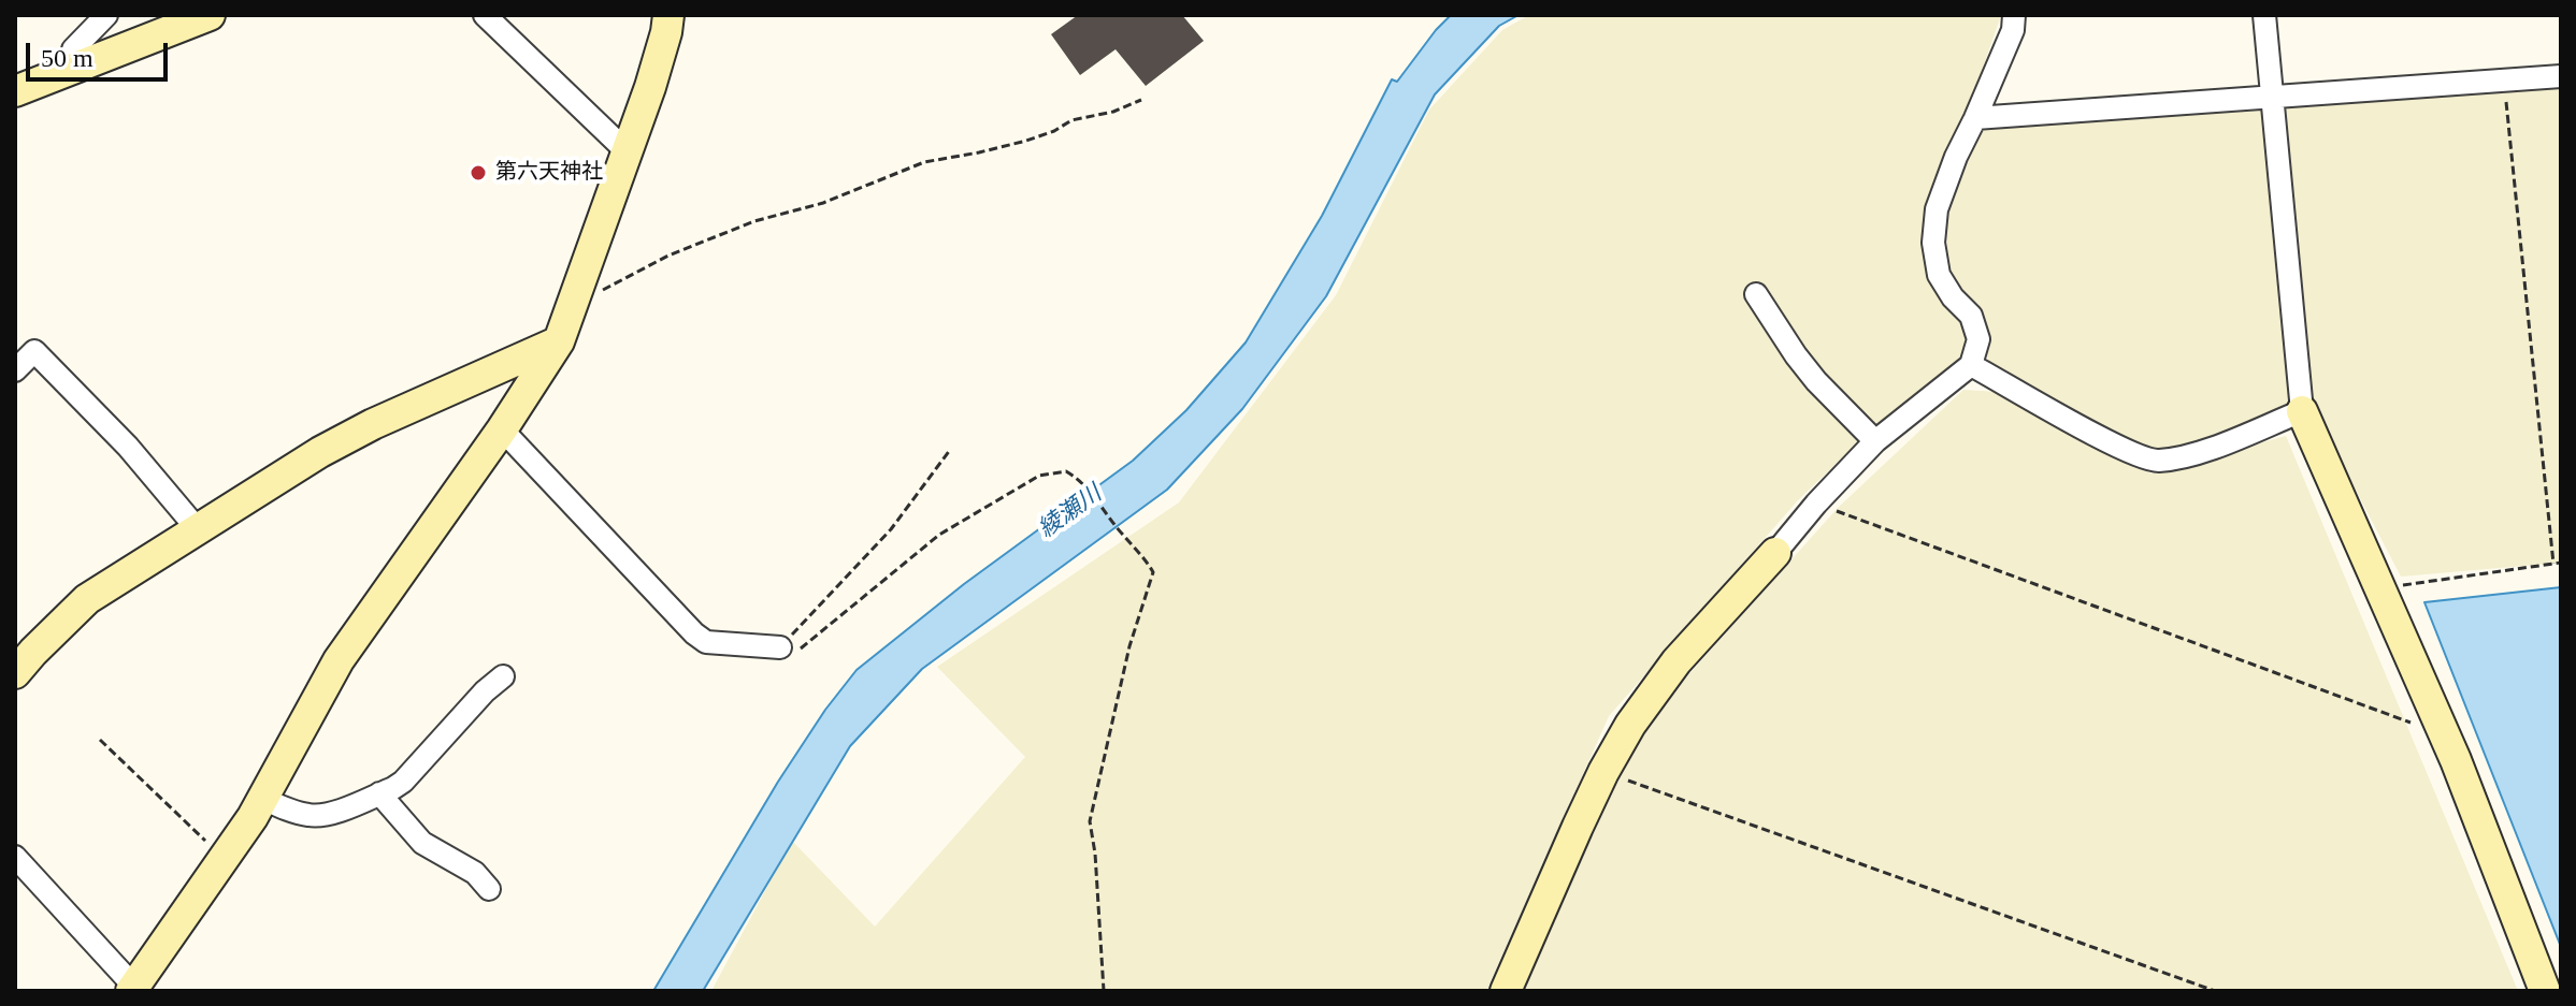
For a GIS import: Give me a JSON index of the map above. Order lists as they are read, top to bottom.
{
  "water": ["綾瀬川"],
  "places": ["第六天神社"],
  "scale_bar": "50 m"
}
